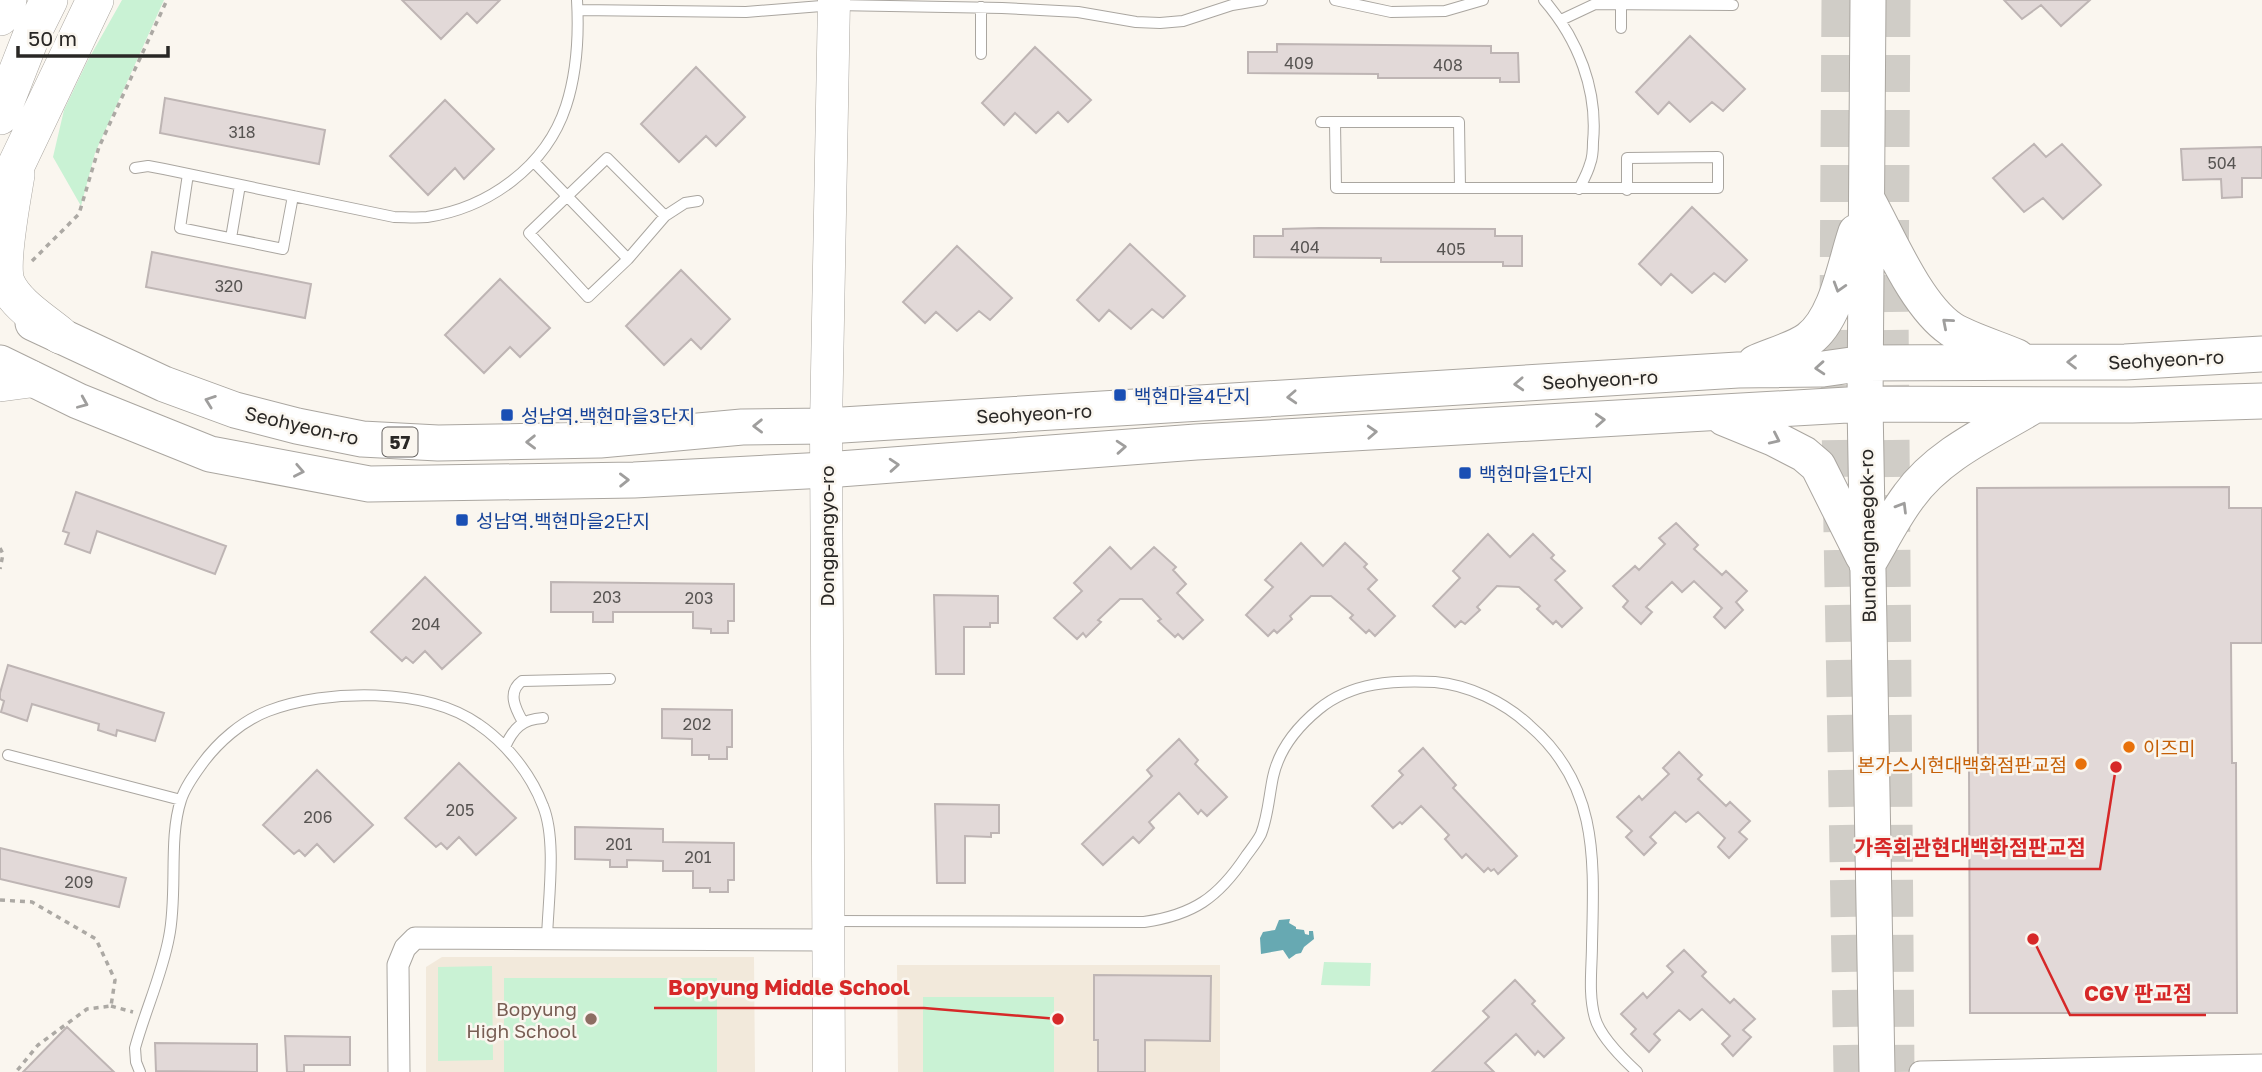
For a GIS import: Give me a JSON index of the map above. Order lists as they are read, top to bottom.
{
  "streets": {
    "main road": [
      "Seohyeon-ro",
      "57",
      "Dongpangyo-ro",
      "Bundangnaegok-ro"
    ]
  },
  "crossings": [
    ["Seohyeon-ro", "Dongpangyo-ro"],
    ["Seohyeon-ro", "Bundangnaegok-ro"]
  ],
  "places": {
    "transit": [
      "백현마을4단지",
      "성남역.백현마을3단지",
      "백현마을1단지",
      "성남역.백현마을2단지"
    ],
    "other": [
      "이즈미",
      "본가스시현대백화점판교점",
      "가족회관현대백화점판교점",
      "CGV 판교점",
      "Bopyung High School",
      "Bopyung Middle School"
    ]
  },
  "house_numbers": [
    "409",
    "408",
    "318",
    "504",
    "404",
    "405",
    "320",
    "203",
    "203",
    "204",
    "202",
    "205",
    "206",
    "201",
    "201",
    "209"
  ],
  "scale_bar": "50 m"
}
